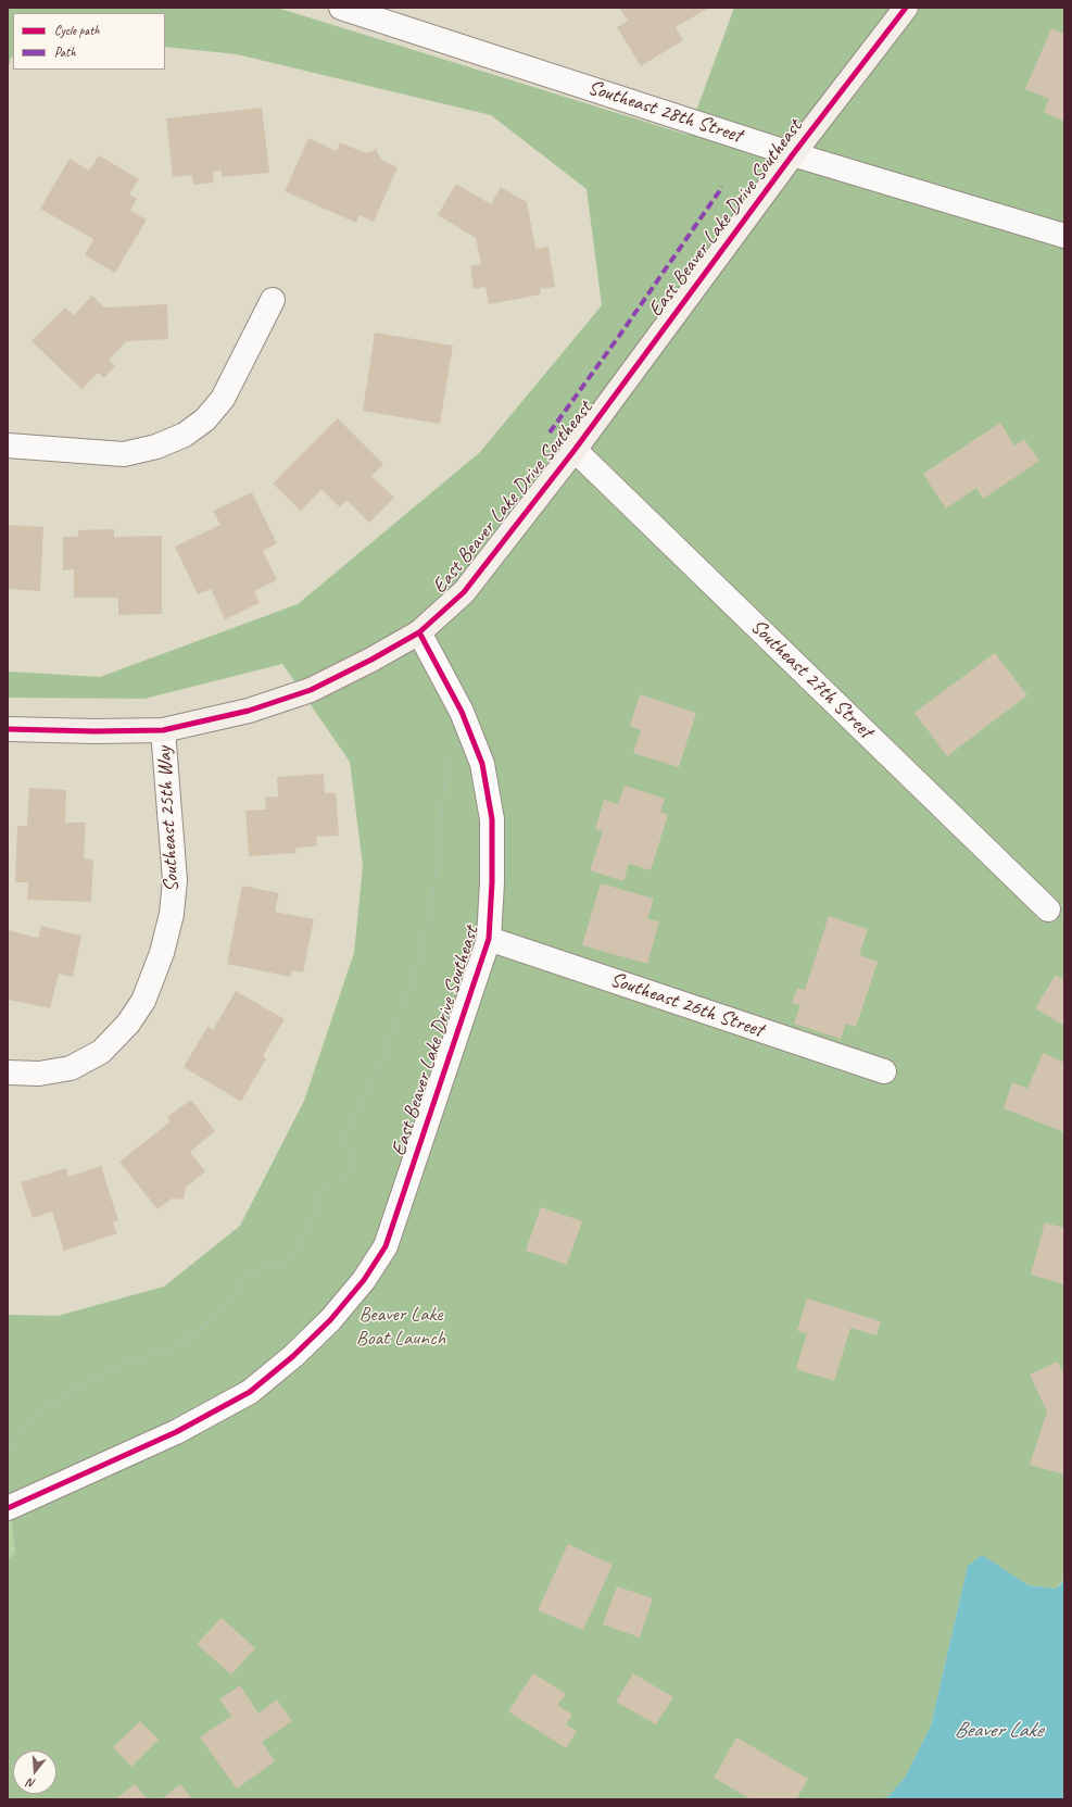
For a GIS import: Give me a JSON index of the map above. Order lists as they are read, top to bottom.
{
  "streets": {
    "street": [
      "Southeast 28th Street",
      "East Beaver Lake Drive Southeast",
      "Southeast 27th Street",
      "Southeast 25th Way",
      "Southeast 26th Street"
    ]
  },
  "crossings": [
    ["Southeast 28th Street", "East Beaver Lake Drive Southeast"],
    ["East Beaver Lake Drive Southeast", "Southeast 27th Street"],
    ["East Beaver Lake Drive Southeast", "Southeast 26th Street"]
  ],
  "water": ["Beaver Lake"],
  "parks": ["Beaver Lake Boat Launch"],
  "legend": ["Cycle path", "Path"],
  "north": "bottom"
}
